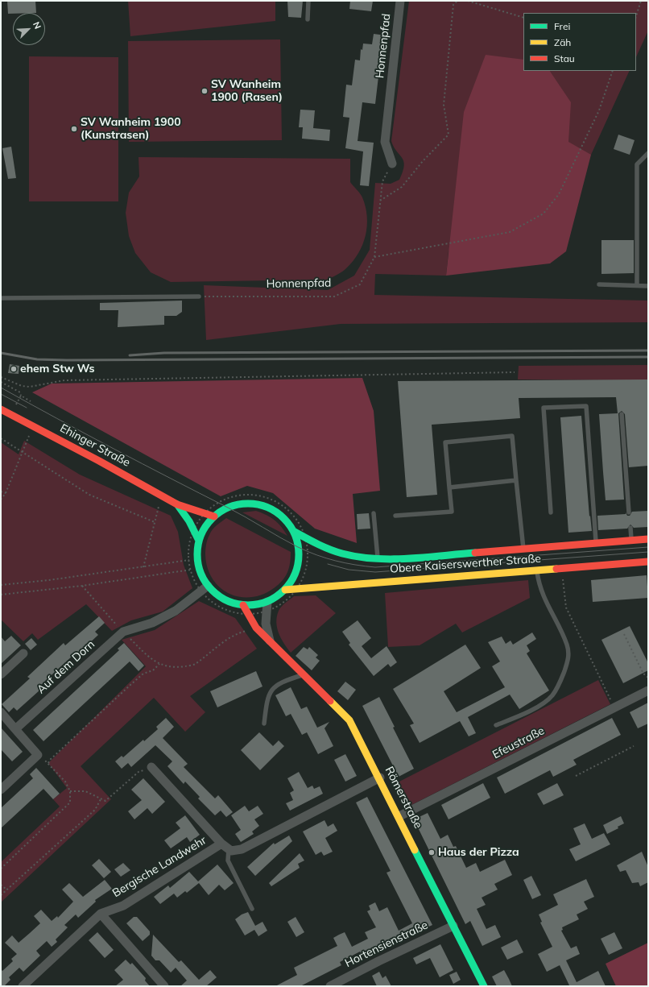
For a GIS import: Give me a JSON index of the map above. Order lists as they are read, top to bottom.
{
  "streets": {
    "street": [
      "Honnenpfad",
      "Ehinger Straße",
      "Obere Kaiserswerther Straße",
      "Auf dem Dorn",
      "Efeustraße",
      "Römerstraße",
      "Bergische Landwehr",
      "Hortensienstraße"
    ]
  },
  "crossings": [
    ["Ehinger Straße", "Obere Kaiserswerther Straße"],
    ["Ehinger Straße", "Auf dem Dorn"],
    ["Ehinger Straße", "Römerstraße"],
    ["Obere Kaiserswerther Straße", "Auf dem Dorn"],
    ["Obere Kaiserswerther Straße", "Römerstraße"],
    ["Auf dem Dorn", "Römerstraße"],
    ["Efeustraße", "Römerstraße"],
    ["Römerstraße", "Hortensienstraße"]
  ],
  "places": [
    "SV Wanheim 1900 (Rasen)",
    "SV Wanheim 1900 (Kunstrasen)",
    "ehem Stw Ws",
    "Haus der Pizza"
  ],
  "legend": ["Frei", "Zäh", "Stau"],
  "north": "top right"
}
